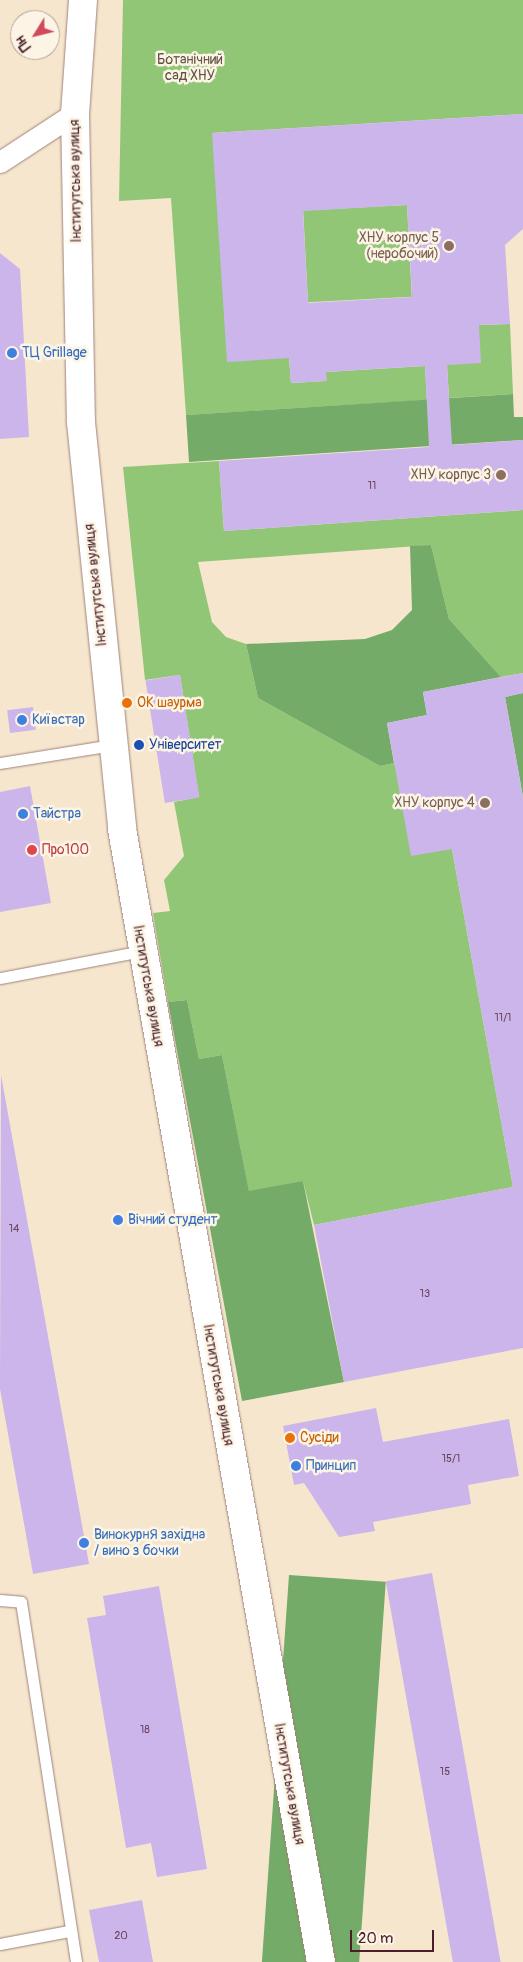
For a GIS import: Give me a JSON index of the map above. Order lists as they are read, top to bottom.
{
  "streets": {
    "street": ["Інститутська вулиця"]
  },
  "parks": ["Ботанічний сад ХНУ"],
  "places": [
    "ХНУ корпус 5 (неробочий)",
    "ТЦ Grillage",
    "ХНУ корпус 3",
    "ОК шаурма",
    "Київстар",
    "Університет",
    "ХНУ корпус 4",
    "Тайстра",
    "Про100",
    "Вічний студент",
    "Сусіди",
    "Принцип",
    "ВинокурнЯ західна / вино з бочки"
  ],
  "house_numbers": [
    "11",
    "11/1",
    "14",
    "13",
    "15/1",
    "18",
    "15",
    "20"
  ],
  "scale_bar": "20 m",
  "north": "bottom left"
}
